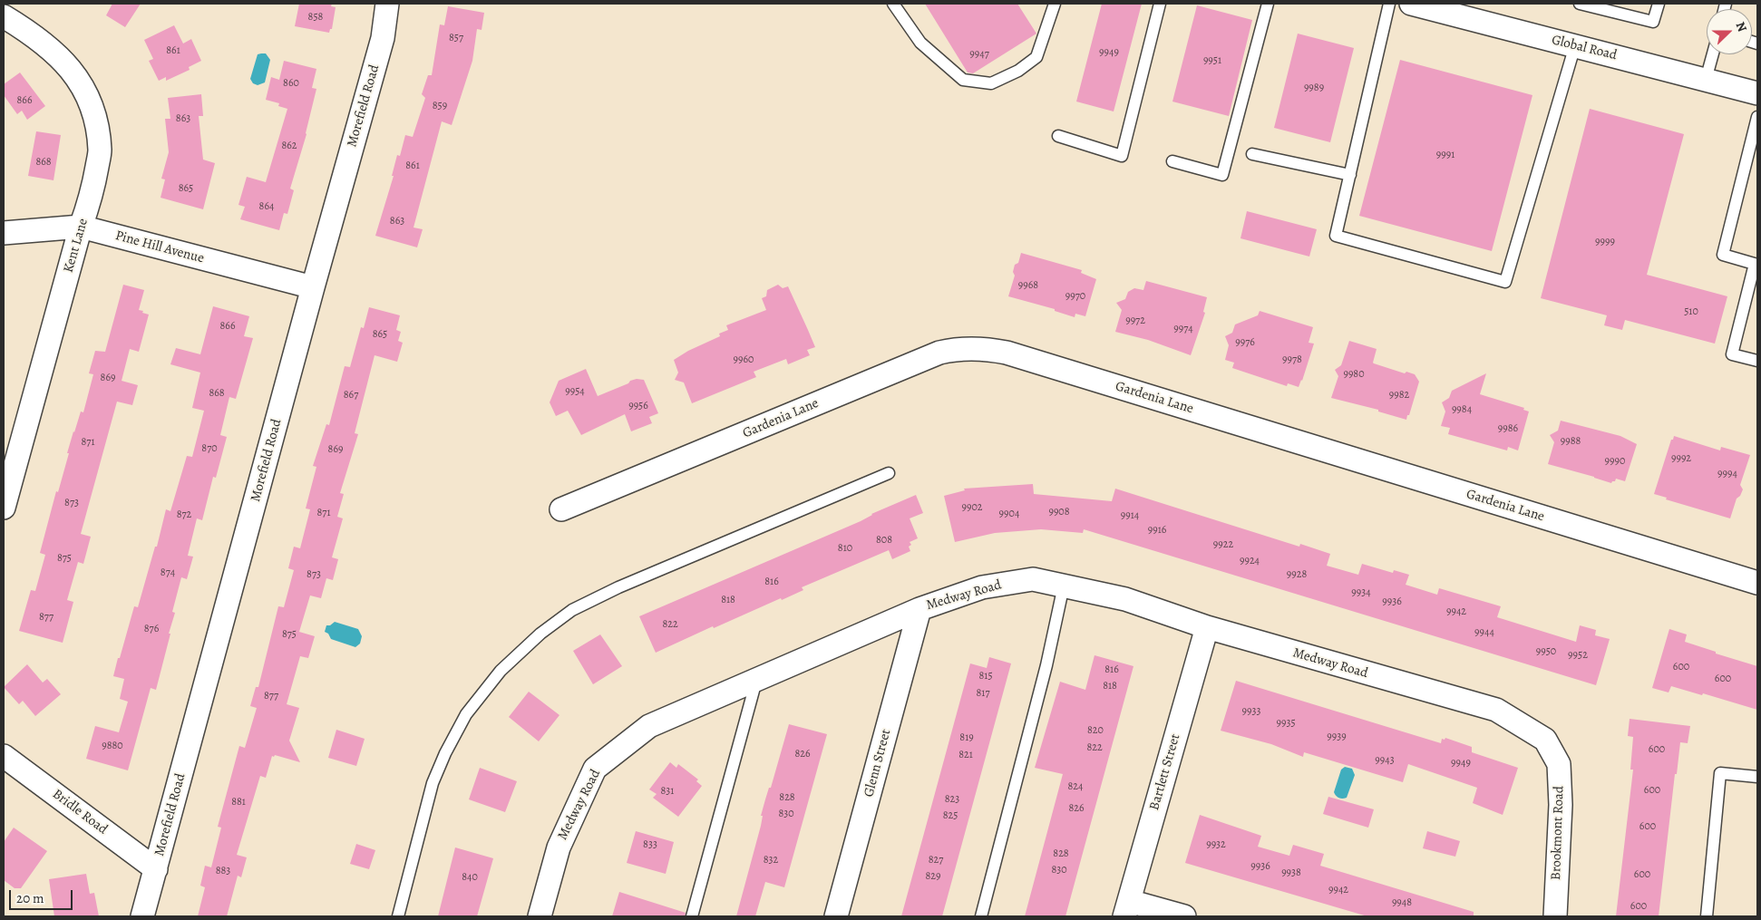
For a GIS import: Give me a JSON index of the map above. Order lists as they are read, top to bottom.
{
  "streets": {
    "street": [
      "Global Road",
      "Morefield Road",
      "Kent Lane",
      "Pine Hill Avenue",
      "Gardenia Lane",
      "Medway Road",
      "Glenn Street",
      "Bartlett Street",
      "Bridle Road",
      "Brookmont Road"
    ]
  },
  "crossings": [
    ["Morefield Road", "Pine Hill Avenue"],
    ["Morefield Road", "Bridle Road"],
    ["Kent Lane", "Pine Hill Avenue"],
    ["Medway Road", "Glenn Street"],
    ["Medway Road", "Bartlett Street"],
    ["Medway Road", "Brookmont Road"]
  ],
  "house_numbers": [
    "858",
    "857",
    "861",
    "9949",
    "9947",
    "9951",
    "860",
    "9989",
    "866",
    "859",
    "863",
    "862",
    "9991",
    "868",
    "861",
    "865",
    "864",
    "863",
    "9999",
    "9968",
    "9970",
    "510",
    "9972",
    "866",
    "9974",
    "865",
    "9976",
    "9960",
    "9978",
    "9980",
    "869",
    "9954",
    "868",
    "867",
    "9982",
    "9956",
    "9984",
    "9986",
    "9988",
    "871",
    "870",
    "869",
    "9992",
    "9990",
    "9994",
    "873",
    "9902",
    "9908",
    "871",
    "9904",
    "872",
    "9914",
    "9916",
    "808",
    "9922",
    "810",
    "875",
    "9924",
    "874",
    "873",
    "9928",
    "816",
    "9934",
    "818",
    "9936",
    "9942",
    "877",
    "822",
    "876",
    "9944",
    "875",
    "9950",
    "9952",
    "600",
    "816",
    "815",
    "600",
    "818",
    "817",
    "877",
    "9933",
    "9935",
    "820",
    "9939",
    "819",
    "9880",
    "822",
    "600",
    "826",
    "821",
    "9943",
    "9949",
    "824",
    "600",
    "831",
    "828",
    "823",
    "881",
    "826",
    "830",
    "825",
    "600",
    "833",
    "9932",
    "828",
    "832",
    "827",
    "9936",
    "830",
    "883",
    "9938",
    "600",
    "829",
    "840",
    "9942",
    "9948",
    "600"
  ],
  "scale_bar": "20 m",
  "north": "right"
}
